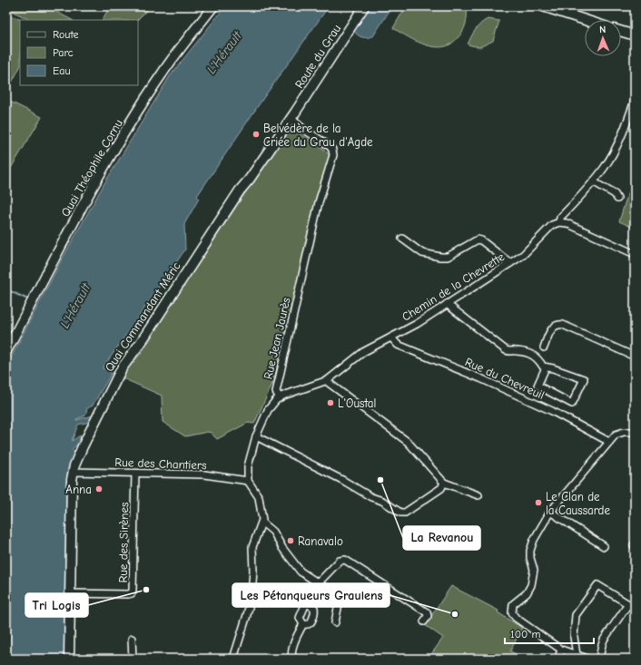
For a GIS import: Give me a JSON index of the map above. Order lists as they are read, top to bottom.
{
  "streets": {
    "street": [
      "Route du Grau",
      "Quai Théophile Cornu",
      "Chemin de la Chevrette",
      "Quai Commandant Méric",
      "Rue Jean Jaurès",
      "Rue du Chevreuil",
      "Rue des Chantiers",
      "Rue des Sirènes"
    ]
  },
  "crossings": [
    ["Route du Grau", "Quai Commandant Méric"],
    ["Route du Grau", "Rue Jean Jaurès"],
    ["Chemin de la Chevrette", "Rue Jean Jaurès"],
    ["Chemin de la Chevrette", "Rue du Chevreuil"],
    ["Quai Commandant Méric", "Rue Jean Jaurès"],
    ["Quai Commandant Méric", "Rue des Chantiers"],
    ["Quai Commandant Méric", "Rue des Sirènes"],
    ["Rue des Chantiers", "Rue des Sirènes"]
  ],
  "water": ["L'Hérault"],
  "places": [
    "Belvédère de la Criée du Grau d'Agde",
    "L'Oustal",
    "La Revanou",
    "Anna",
    "Le Clan de la Caussarde",
    "Ranavalo",
    "Tri Logis",
    "Les Pétanqueurs Graulens"
  ],
  "legend": ["Route", "Parc", "Eau"],
  "scale_bar": "100 m",
  "north": "top"
}
